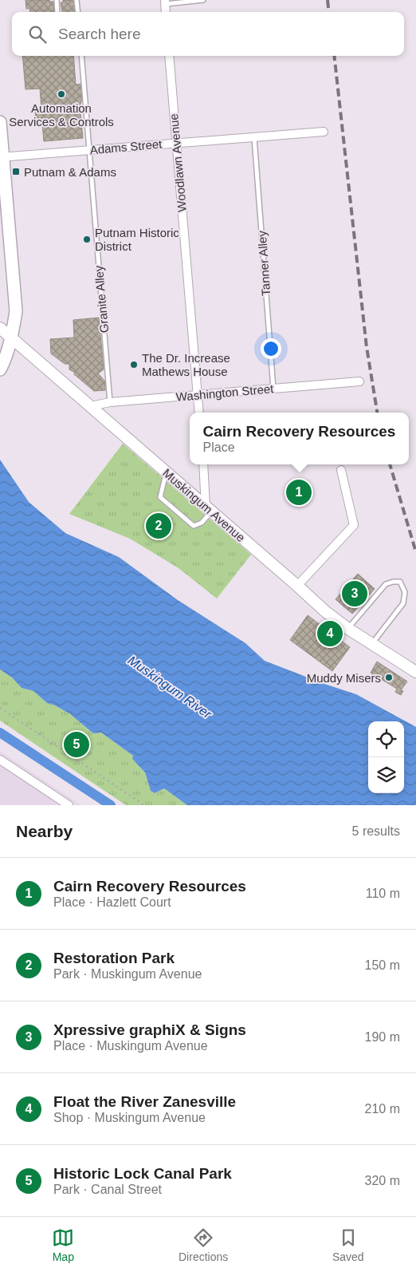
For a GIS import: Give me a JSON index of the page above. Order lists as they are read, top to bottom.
{
  "streets": {
    "street": [
      "Adams Street",
      "Woodlawn Avenue",
      "Washington Street",
      "Muskingum Avenue"
    ],
    "lane": ["Tanner Alley", "Granite Alley"]
  },
  "crossings": [
    ["Adams Street", "Woodlawn Avenue"],
    ["Adams Street", "Tanner Alley"],
    ["Adams Street", "Granite Alley"],
    ["Woodlawn Avenue", "Washington Street"],
    ["Tanner Alley", "Washington Street"],
    ["Granite Alley", "Washington Street"],
    ["Washington Street", "Muskingum Avenue"]
  ],
  "water": ["Muskingum River"],
  "places": {
    "other": [
      "Automation Services & Controls",
      "Putnam Historic District",
      "The Dr. Increase Mathews House",
      "Muddy Misers"
    ],
    "transit": ["Putnam & Adams"]
  },
  "page": {
    "search": "Search here",
    "popup": ["Cairn Recovery Resources", "Place"],
    "pins": [
      "1",
      "2",
      "3",
      "4",
      "5"
    ],
    "heading": ["Nearby", "5 results"],
    "list": [
      {
        "mark": "1",
        "name": "Cairn Recovery Resources",
        "note": "Place · Hazlett Court",
        "value": "110 m"
      },
      {
        "mark": "2",
        "name": "Restoration Park",
        "note": "Park · Muskingum Avenue",
        "value": "150 m"
      },
      {
        "mark": "3",
        "name": "Xpressive graphiX & Signs",
        "note": "Place · Muskingum Avenue",
        "value": "190 m"
      },
      {
        "mark": "4",
        "name": "Float the River Zanesville",
        "note": "Shop · Muskingum Avenue",
        "value": "210 m"
      },
      {
        "mark": "5",
        "name": "Historic Lock Canal Park",
        "note": "Park · Canal Street",
        "value": "320 m"
      }
    ],
    "nav": ["Map", "Directions", "Saved"]
  }
}
